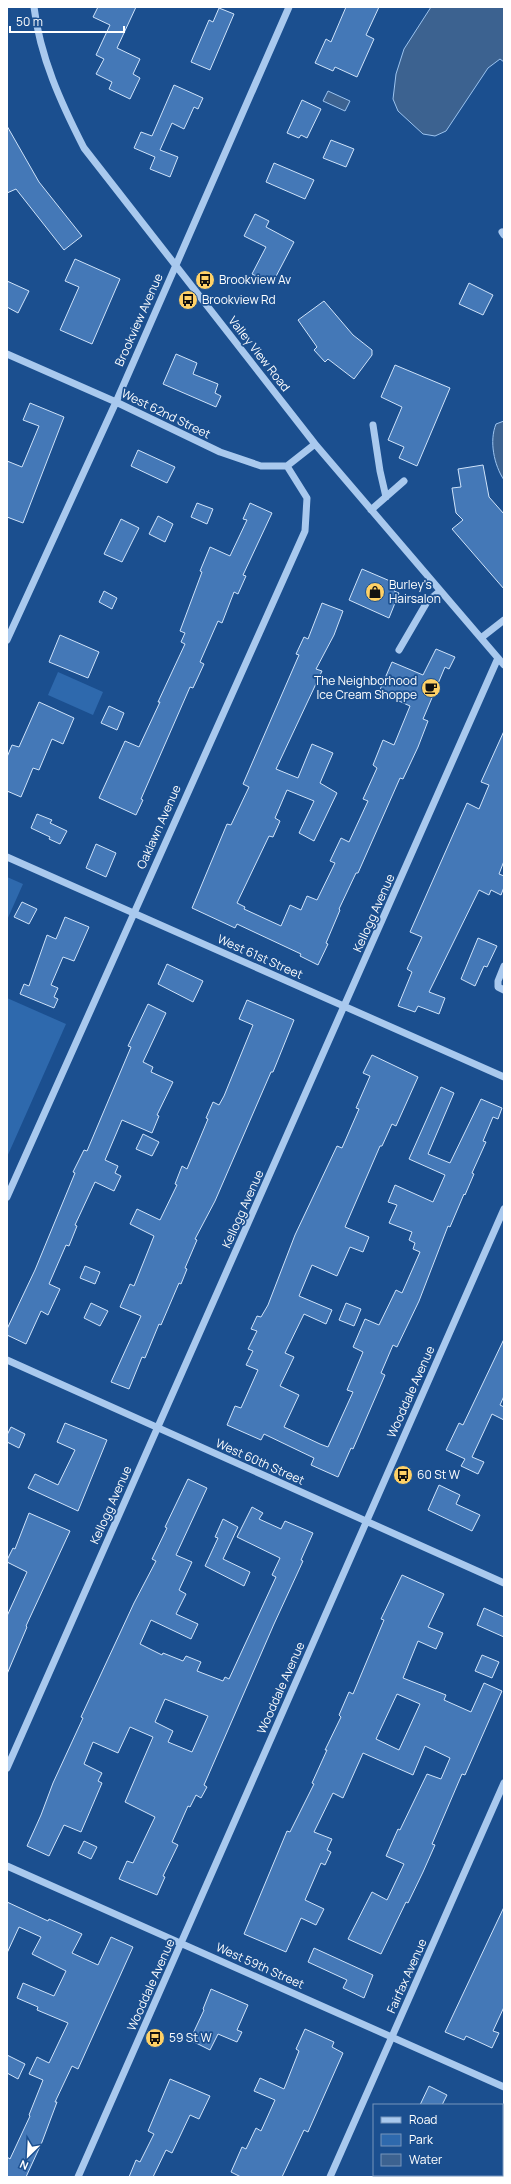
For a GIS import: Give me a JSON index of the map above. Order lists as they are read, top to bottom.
{
  "streets": {
    "street": [
      "Brookview Avenue",
      "Valley View Road",
      "West 62nd Street",
      "Oaklawn Avenue",
      "Kellogg Avenue",
      "West 61st Street",
      "Wooddale Avenue",
      "West 60th Street",
      "West 59th Street",
      "Fairfax Avenue"
    ]
  },
  "crossings": [
    ["Brookview Avenue", "Valley View Road"],
    ["Brookview Avenue", "West 62nd Street"],
    ["Valley View Road", "Kellogg Avenue"],
    ["West 62nd Street", "Oaklawn Avenue"],
    ["Oaklawn Avenue", "West 61st Street"],
    ["Kellogg Avenue", "West 61st Street"],
    ["Kellogg Avenue", "West 60th Street"],
    ["Wooddale Avenue", "West 60th Street"],
    ["Wooddale Avenue", "West 59th Street"],
    ["West 59th Street", "Fairfax Avenue"]
  ],
  "places": {
    "bus stop": [
      "Brookview Av",
      "Brookview Rd",
      "60 St W",
      "59 St W"
    ],
    "shop": ["Burley's Hairsalon"],
    "cafe": ["The Neighborhood Ice Cream Shoppe"]
  },
  "legend": ["Road", "Park", "Water"],
  "scale_bar": "50 m",
  "north": "bottom left"
}
